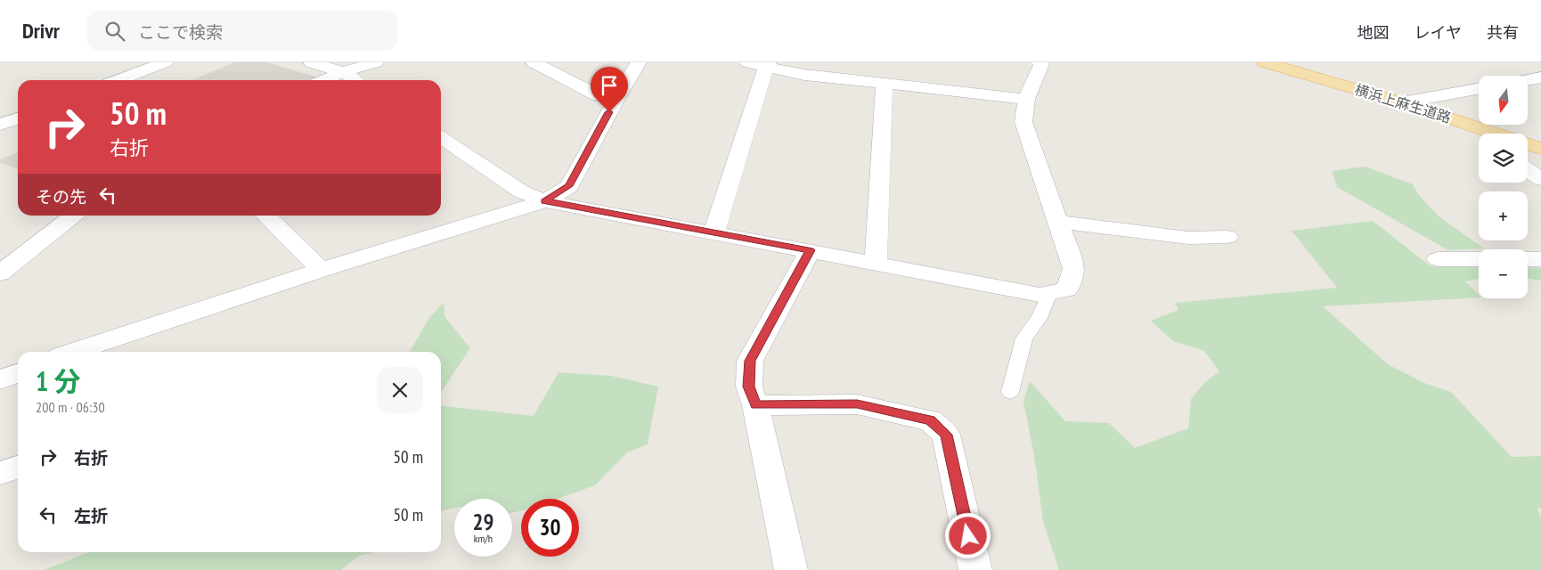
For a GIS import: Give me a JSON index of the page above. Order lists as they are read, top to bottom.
{
  "streets": {
    "main road": ["横浜上麻生道路"]
  },
  "north": "bottom",
  "page": {
    "header": "Drivr",
    "search": "ここで検索",
    "nav": ["地図", "レイヤ", "共有"],
    "map_buttons": ["+", "−"],
    "turn": ["50 m", "右折"],
    "then": "その先",
    "heading": ["1 分", "200 m · 06:30"],
    "list": [
      {
        "name": "右折",
        "value": "50 m"
      },
      {
        "name": "左折",
        "value": "50 m"
      }
    ],
    "speed": "29 km/h",
    "limit": "30"
  }
}
